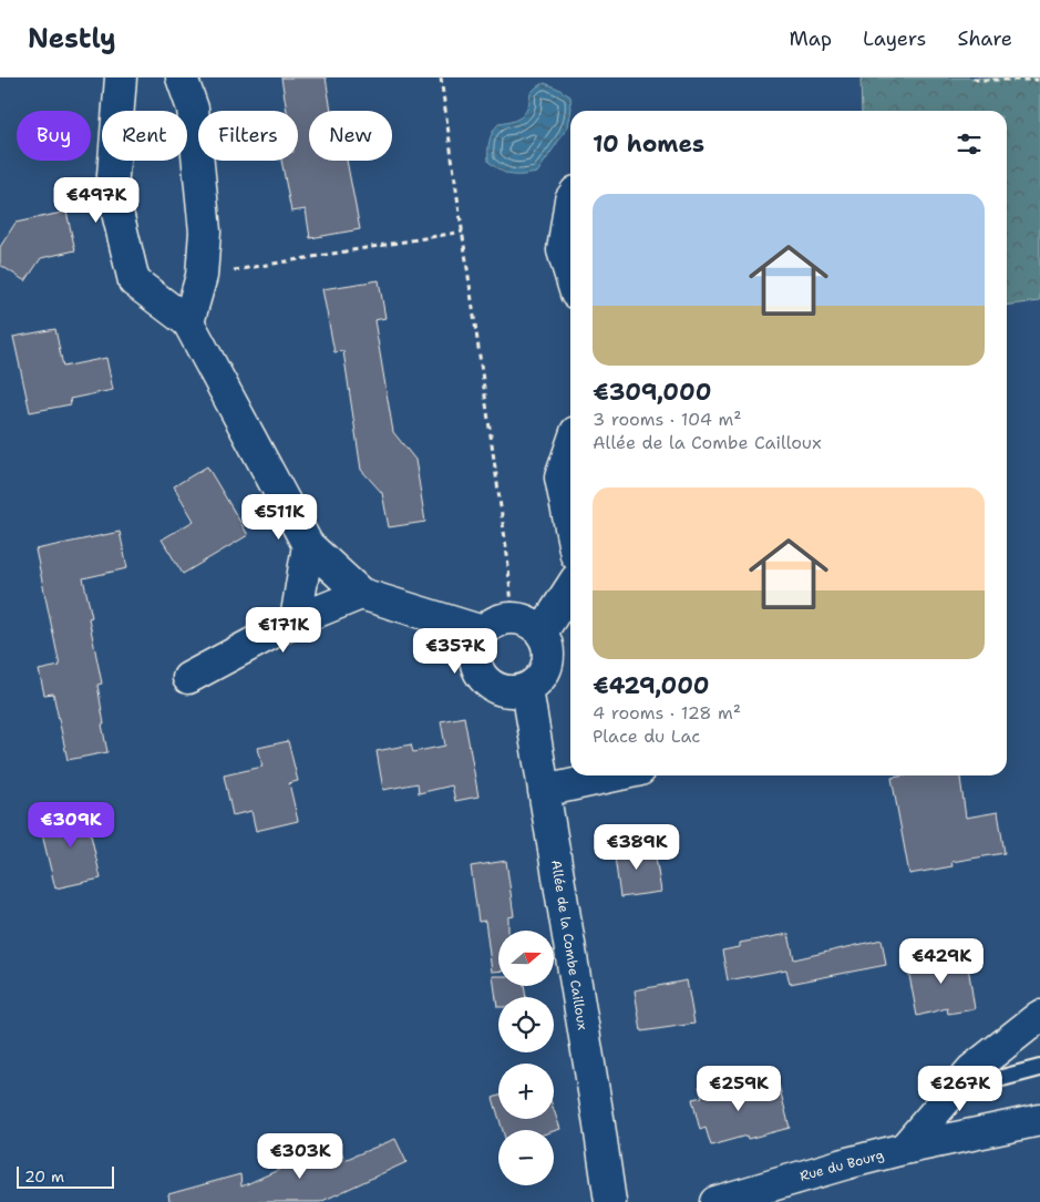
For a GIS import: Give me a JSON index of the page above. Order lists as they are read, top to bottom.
{
  "streets": {
    "street": ["Allée de la Combe Cailloux", "Rue du Bourg"]
  },
  "scale_bar": "20 m",
  "north": "right",
  "page": {
    "header": "Nestly",
    "nav": ["Map", "Layers", "Share"],
    "chip": [
      "Buy",
      "Rent",
      "Filters",
      "New"
    ],
    "heading": "10 homes",
    "price": [
      "€497K",
      "€511K",
      "€171K",
      "€357K",
      "€309K",
      "€389K",
      "€429K",
      "€259K",
      "€267K",
      "€303K"
    ],
    "list": [
      {
        "name": "€309,000",
        "note": "3 rooms · 104 m² · Allée de la Combe Cailloux"
      },
      {
        "name": "€429,000",
        "note": "4 rooms · 128 m² · Place du Lac"
      }
    ],
    "map_buttons": ["+", "−"],
    "scale": "20 m"
  }
}
